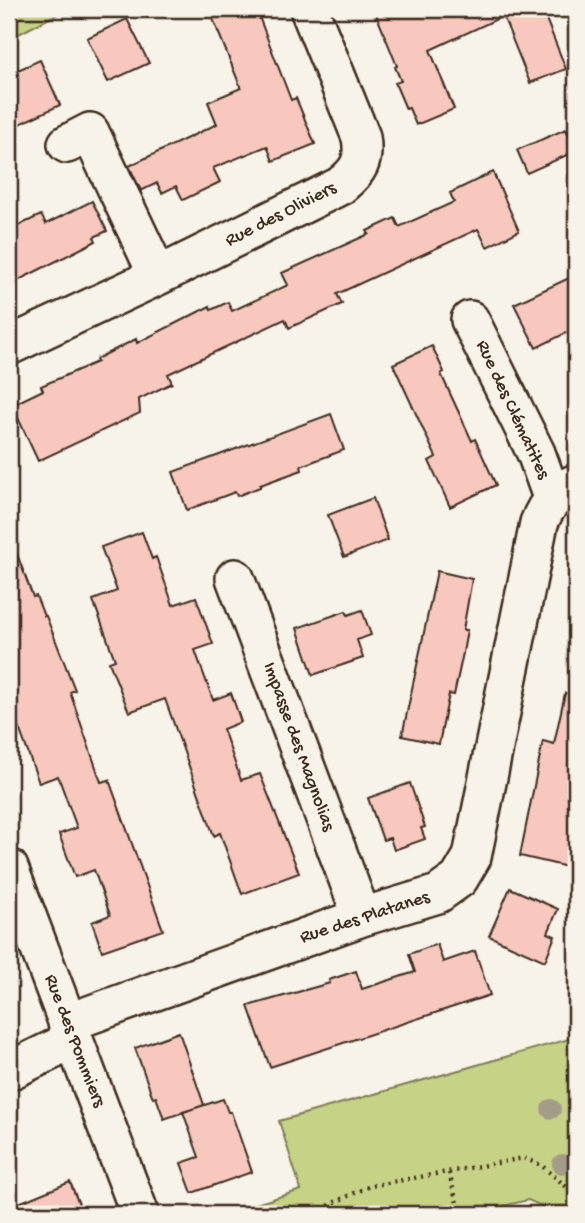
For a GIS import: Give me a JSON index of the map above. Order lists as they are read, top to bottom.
{
  "streets": {
    "street": [
      "Rue des Oliviers",
      "Rue des Clématites",
      "Impasse des Magnolias",
      "Rue des Platanes",
      "Rue des Pommiers"
    ]
  },
  "crossings": [
    ["Rue des Clématites", "Rue des Platanes"],
    ["Impasse des Magnolias", "Rue des Platanes"],
    ["Rue des Platanes", "Rue des Pommiers"]
  ]
}
